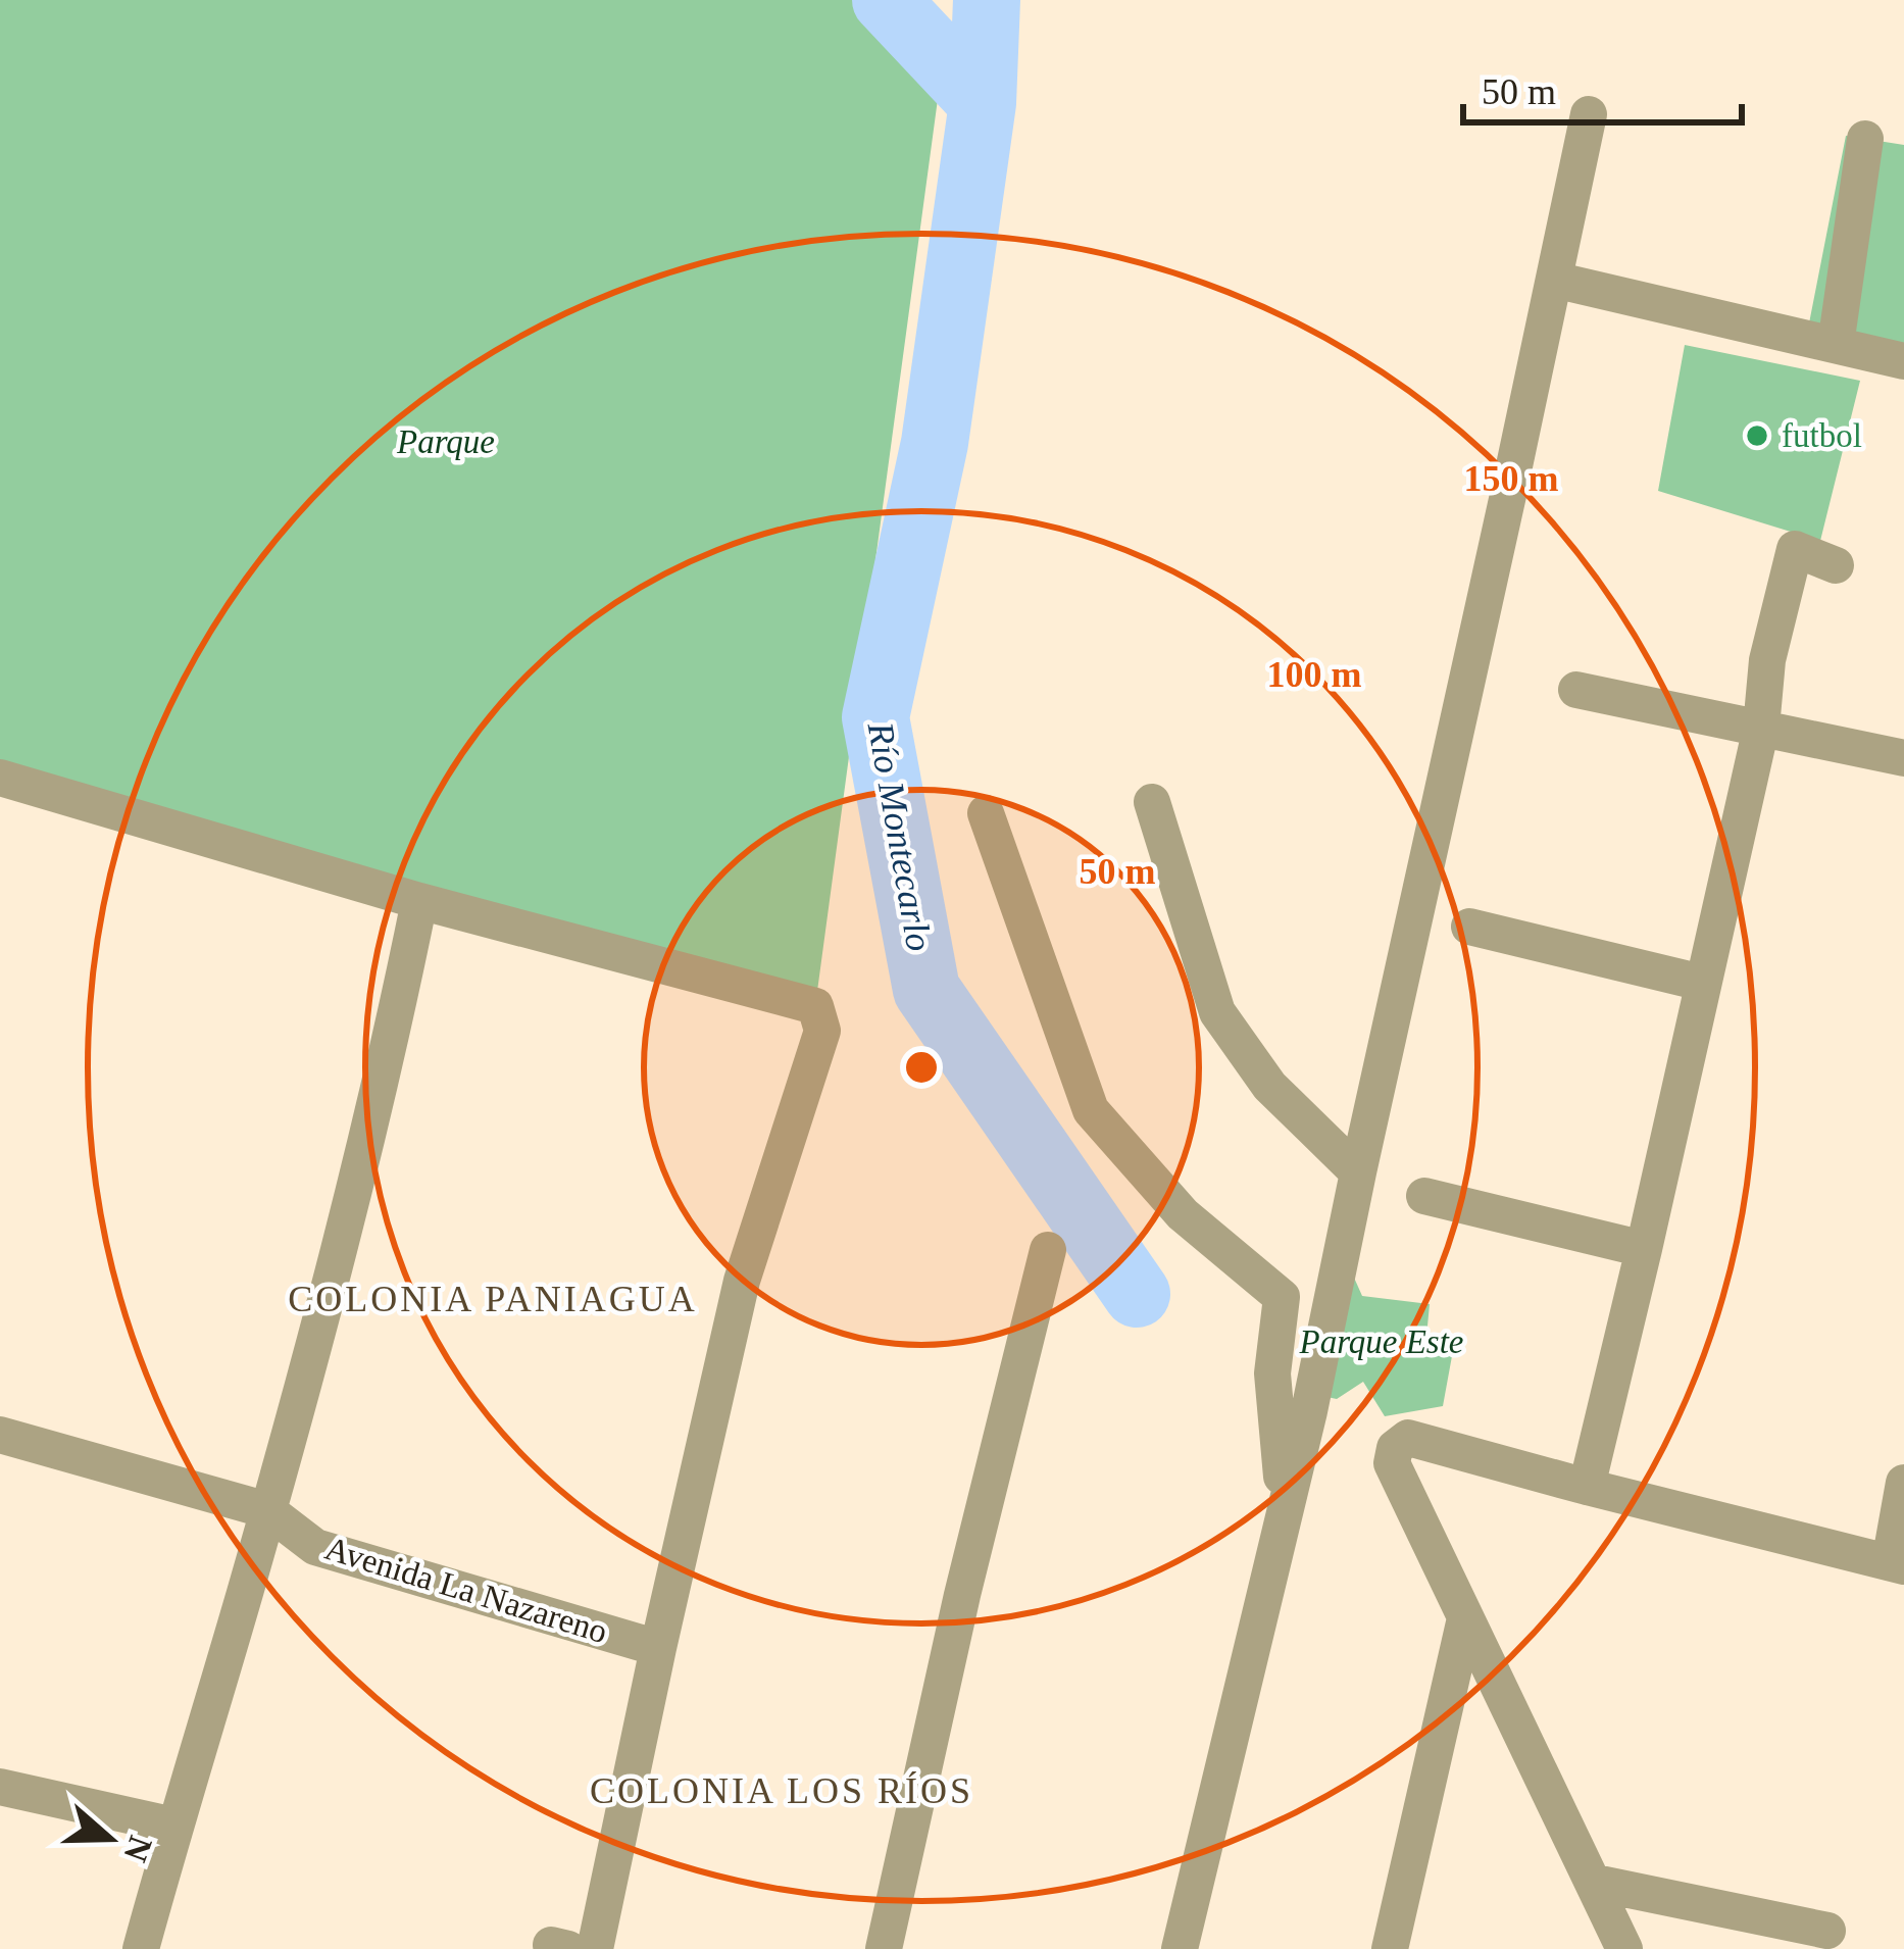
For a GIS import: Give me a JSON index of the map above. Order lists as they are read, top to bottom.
{
  "streets": {
    "street": ["Avenida La Nazareno"]
  },
  "districts": ["COLONIA PANIAGUA", "COLONIA LOS RÍOS"],
  "water": ["Río Montecarlo"],
  "parks": ["Parque", "Parque Este"],
  "places": ["futbol"],
  "scale_bar": "50 m",
  "north": "right",
  "rings": ["150 m", "100 m", "50 m"]
}
